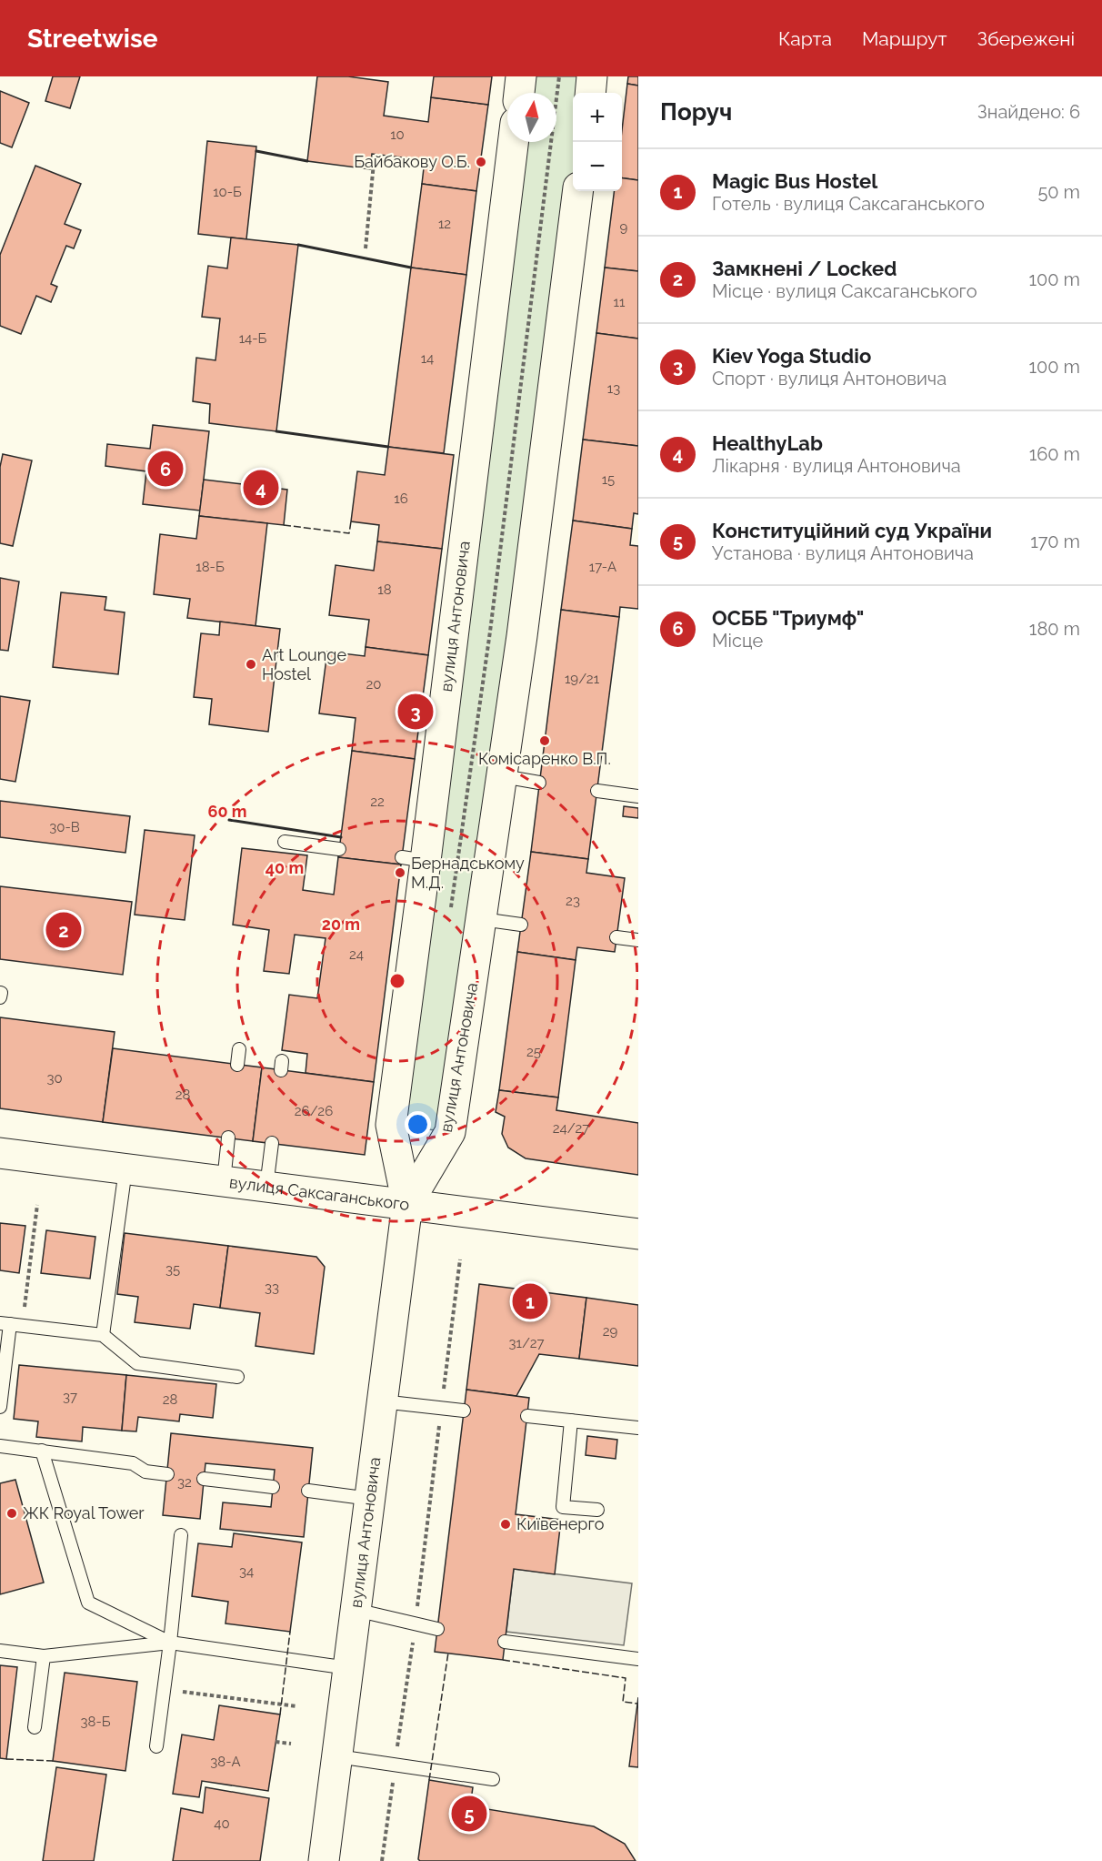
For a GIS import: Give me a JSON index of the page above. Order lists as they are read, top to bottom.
{
  "streets": {
    "street": ["вулиця Антоновича", "вулиця Саксаганського"]
  },
  "crossings": [
    ["вулиця Антоновича", "вулиця Саксаганського"]
  ],
  "places": [
    "Байбакову О.Б.",
    "Art Lounge Hostel",
    "Комісаренко В.П.",
    "Бернадському М.Д.",
    "ЖК Royal Tower",
    "Київенерго"
  ],
  "house_numbers": [
    "10",
    "10-Б",
    "12",
    "9",
    "11",
    "14-Б",
    "14",
    "13",
    "15",
    "16",
    "18-Б",
    "17-А",
    "18",
    "19/21",
    "20",
    "22",
    "30-В",
    "23",
    "24",
    "25",
    "30",
    "28",
    "26/26",
    "24/27",
    "35",
    "33",
    "29",
    "31/27",
    "37",
    "28",
    "32",
    "34",
    "38-Б",
    "38-А",
    "40"
  ],
  "north": "top",
  "page": {
    "header": "Streetwise",
    "nav": ["Карта", "Маршрут", "Збережені"],
    "heading": ["Поруч", "Знайдено: 6"],
    "map_buttons": ["+", "−"],
    "list": [
      {
        "mark": "1",
        "name": "Magic Bus Hostel",
        "note": "Готель · вулиця Саксаганського",
        "value": "50 m"
      },
      {
        "mark": "2",
        "name": "Замкнені / Locked",
        "note": "Місце · вулиця Саксаганського",
        "value": "100 m"
      },
      {
        "mark": "3",
        "name": "Kiev Yoga Studio",
        "note": "Спорт · вулиця Антоновича",
        "value": "100 m"
      },
      {
        "mark": "4",
        "name": "HealthyLab",
        "note": "Лікарня · вулиця Антоновича",
        "value": "160 m"
      },
      {
        "mark": "5",
        "name": "Конституційний суд України",
        "note": "Установа · вулиця Антоновича",
        "value": "170 m"
      },
      {
        "mark": "6",
        "name": "ОСББ \"Триумф\"",
        "note": "Місце",
        "value": "180 m"
      }
    ],
    "pins": [
      "6",
      "4",
      "3",
      "2",
      "1",
      "5"
    ]
  },
  "rings": ["60 m", "40 m", "20 m"]
}
